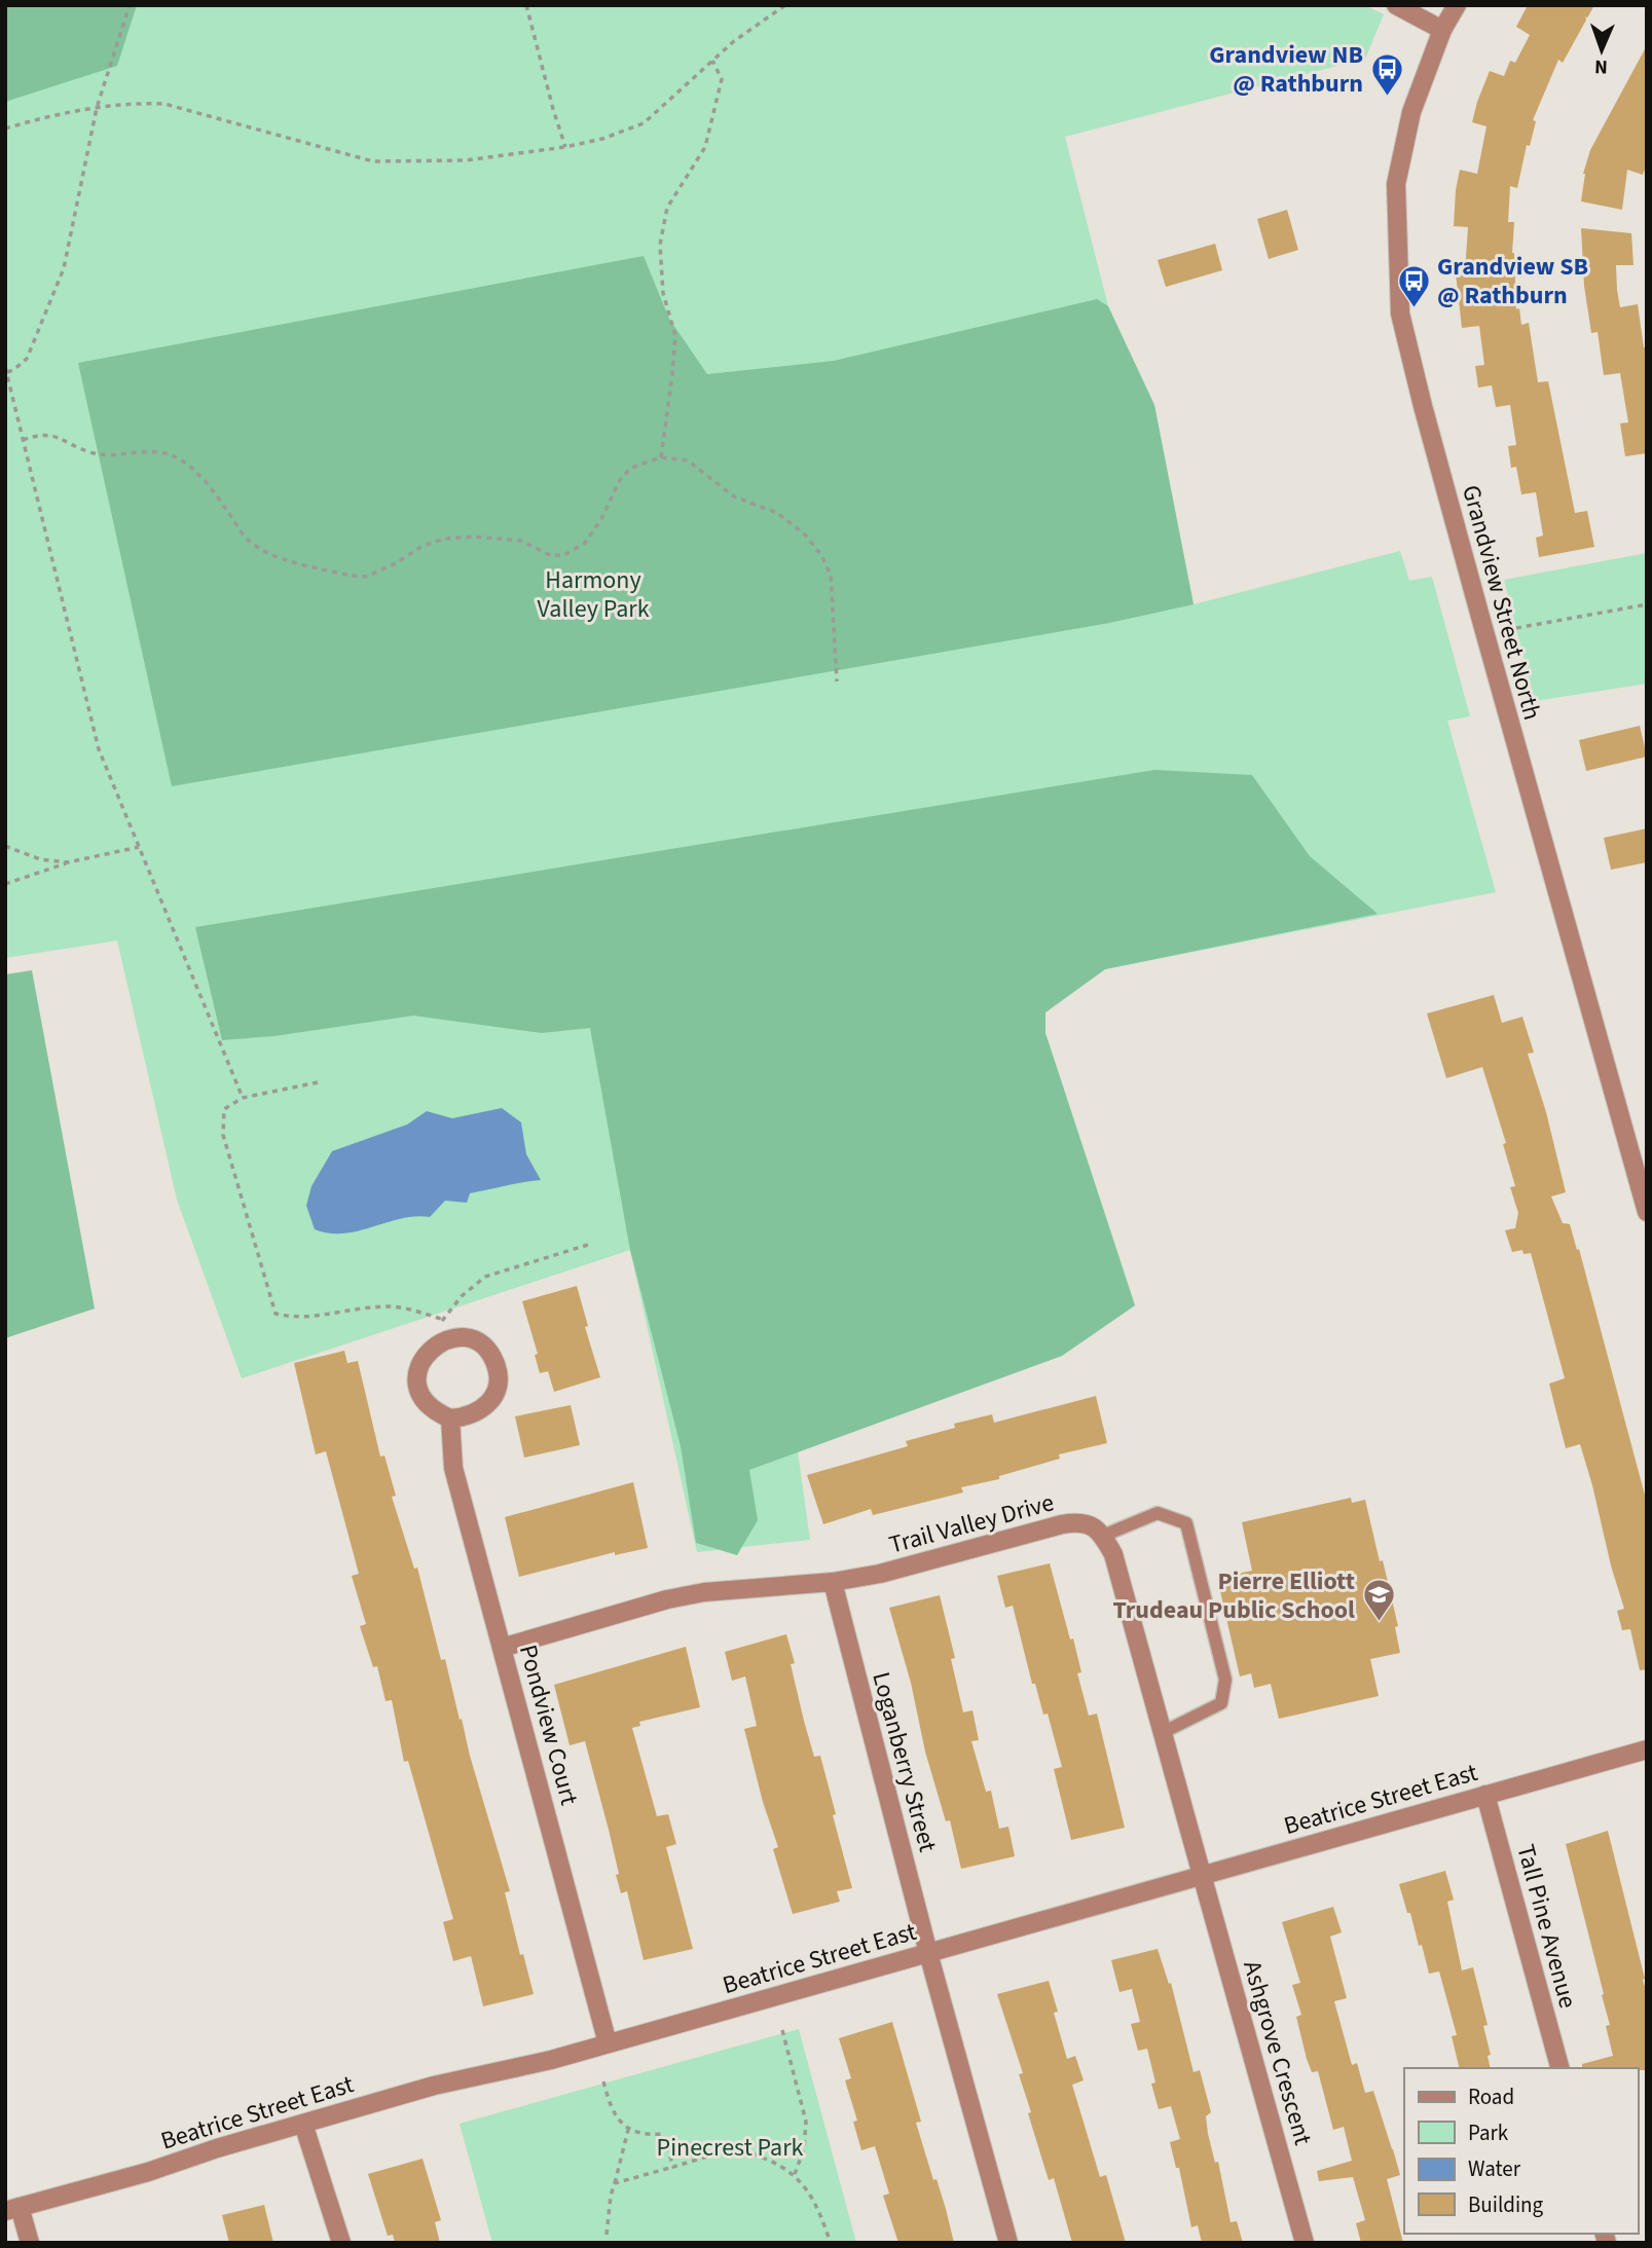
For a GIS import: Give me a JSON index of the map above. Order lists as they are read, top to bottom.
{
  "streets": {
    "street": [
      "Grandview Street North",
      "Trail Valley Drive",
      "Pondview Court",
      "Loganberry Street",
      "Beatrice Street East",
      "Tall Pine Avenue",
      "Ashgrove Crescent"
    ]
  },
  "crossings": [
    ["Trail Valley Drive", "Pondview Court"],
    ["Trail Valley Drive", "Loganberry Street"],
    ["Pondview Court", "Beatrice Street East"],
    ["Loganberry Street", "Beatrice Street East"],
    ["Beatrice Street East", "Tall Pine Avenue"],
    ["Beatrice Street East", "Ashgrove Crescent"]
  ],
  "parks": ["Harmony Valley Park", "Pinecrest Park"],
  "places": {
    "bus stop": ["Grandview NB @ Rathburn", "Grandview SB @ Rathburn"],
    "school or university": ["Pierre Elliott Trudeau Public School"]
  },
  "legend": [
    "Road",
    "Park",
    "Water",
    "Building"
  ],
  "north": "bottom"
}
